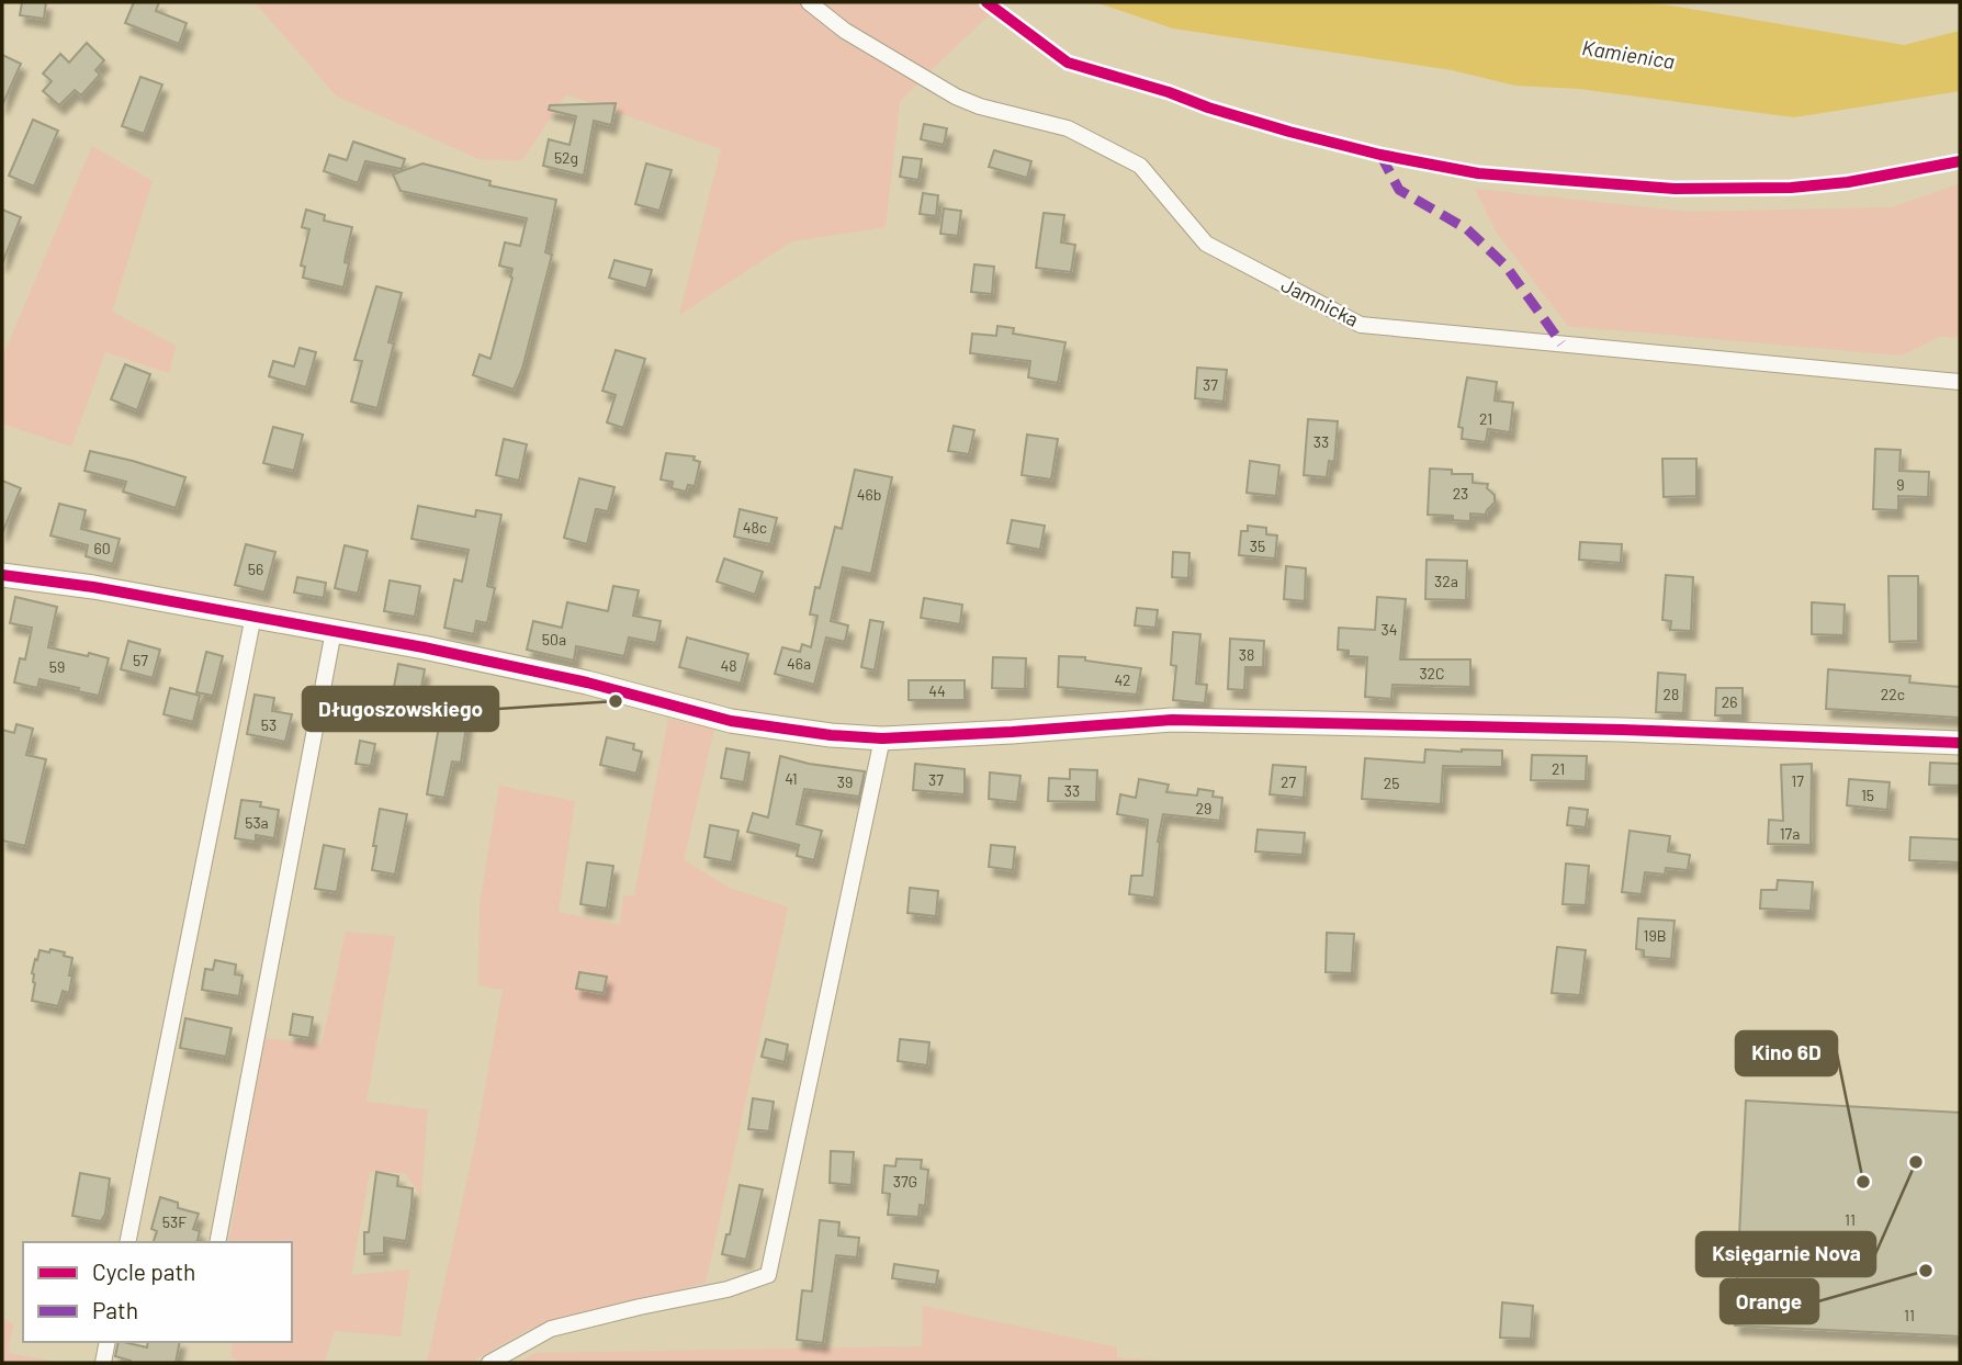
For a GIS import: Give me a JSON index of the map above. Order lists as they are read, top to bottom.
{
  "streets": {
    "street": ["Jamnicka"]
  },
  "water": ["Kamienica"],
  "places": [
    "Długoszowskiego",
    "Księgarnie Nova",
    "Kino 6D",
    "Orange"
  ],
  "house_numbers": [
    "52g",
    "37",
    "21",
    "33",
    "9",
    "23",
    "46b",
    "48c",
    "35",
    "60",
    "56",
    "32a",
    "34",
    "50a",
    "38",
    "57",
    "46a",
    "48",
    "59",
    "32C",
    "42",
    "44",
    "28",
    "22c",
    "26",
    "53",
    "21",
    "41",
    "37",
    "17",
    "39",
    "27",
    "25",
    "33",
    "15",
    "29",
    "53a",
    "17a",
    "19B",
    "37G",
    "11",
    "53F",
    "11"
  ],
  "legend": ["Cycle path", "Path"]
}
